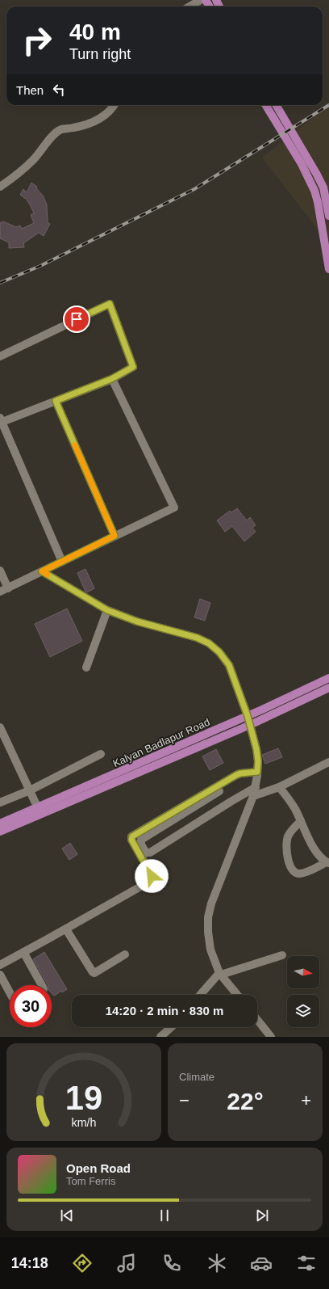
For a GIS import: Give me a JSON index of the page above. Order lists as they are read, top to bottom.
{
  "streets": {
    "main road": ["Kalyan Badlapur Road"]
  },
  "north": "right",
  "page": {
    "turn": ["40 m", "Turn right"],
    "then": "Then",
    "limit": "30",
    "trip": "14:20 · 2 min · 830 m",
    "tile": "Climate",
    "heat": ["−", "22°", "+"],
    "song": ["Open Road", "Tom Ferris"],
    "tabs": "14:18",
    "gauge": ["19", "km/h"]
  }
}
